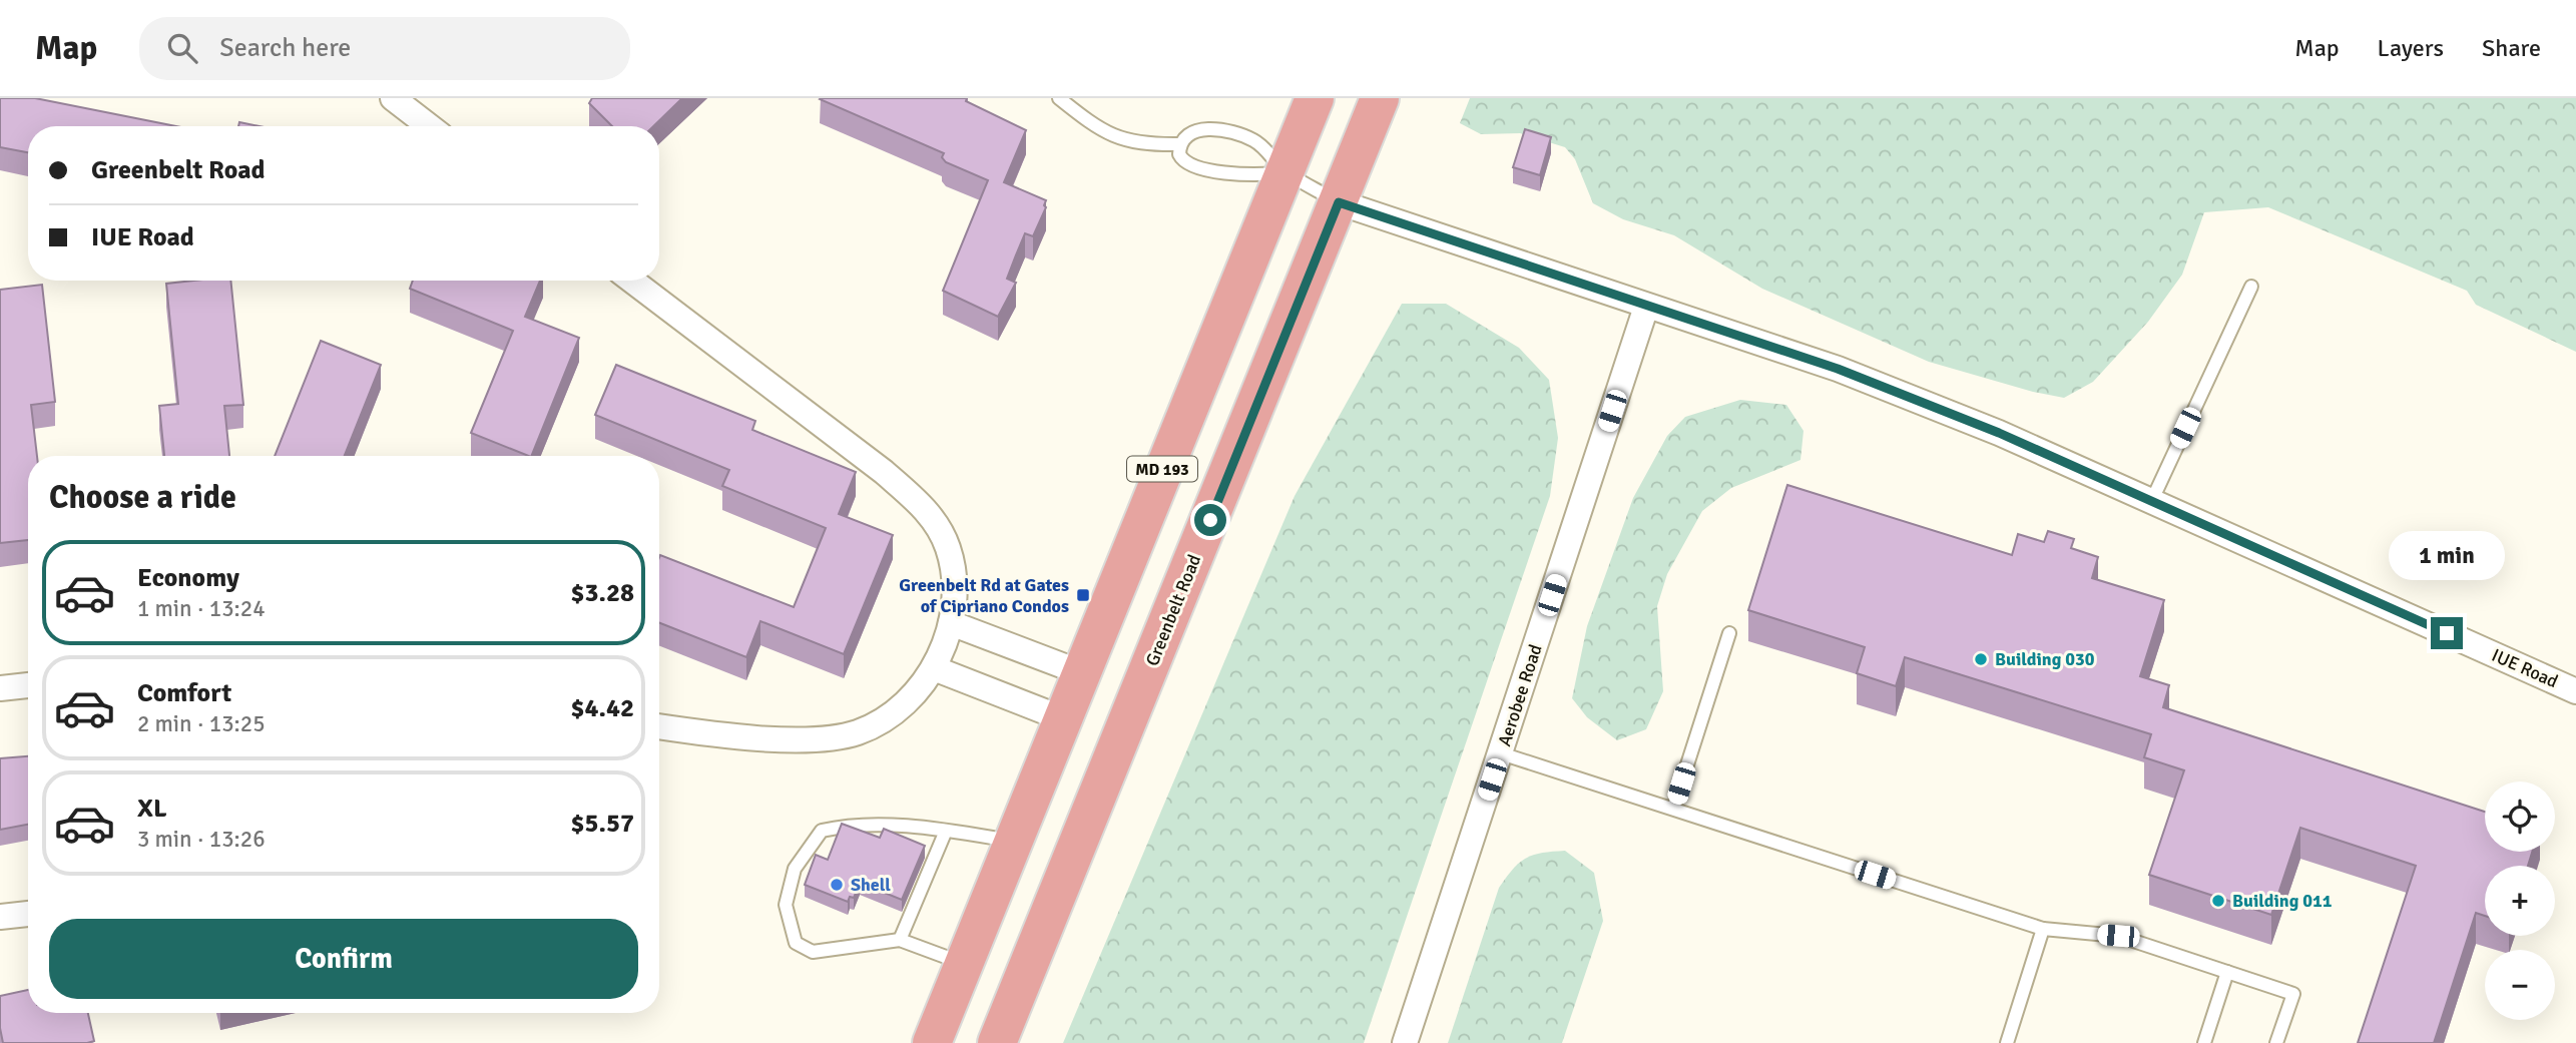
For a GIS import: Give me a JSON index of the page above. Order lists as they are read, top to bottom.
{
  "streets": {
    "main road": ["MD 193", "Greenbelt Road"],
    "street": ["IUE Road", "Aerobee Road"]
  },
  "crossings": [
    ["Greenbelt Road", "IUE Road"],
    ["IUE Road", "Aerobee Road"]
  ],
  "places": {
    "transit": ["Greenbelt Rd at Gates of Cipriano Condos"],
    "other": ["Building 030", "Shell", "Building 011"]
  },
  "page": {
    "header": "Map",
    "search": "Search here",
    "nav": ["Map", "Layers", "Share"],
    "banner": ["Greenbelt Road", "IUE Road"],
    "heading": "Choose a ride",
    "bubble": "1 min",
    "list": [
      {
        "name": "Economy",
        "note": "1 min · 13:24",
        "value": "$3.28"
      },
      {
        "name": "Comfort",
        "note": "2 min · 13:25",
        "value": "$4.42"
      },
      {
        "name": "XL",
        "note": "3 min · 13:26",
        "value": "$5.57"
      }
    ],
    "map_buttons": ["+", "−"],
    "buttons": "Confirm"
  }
}
